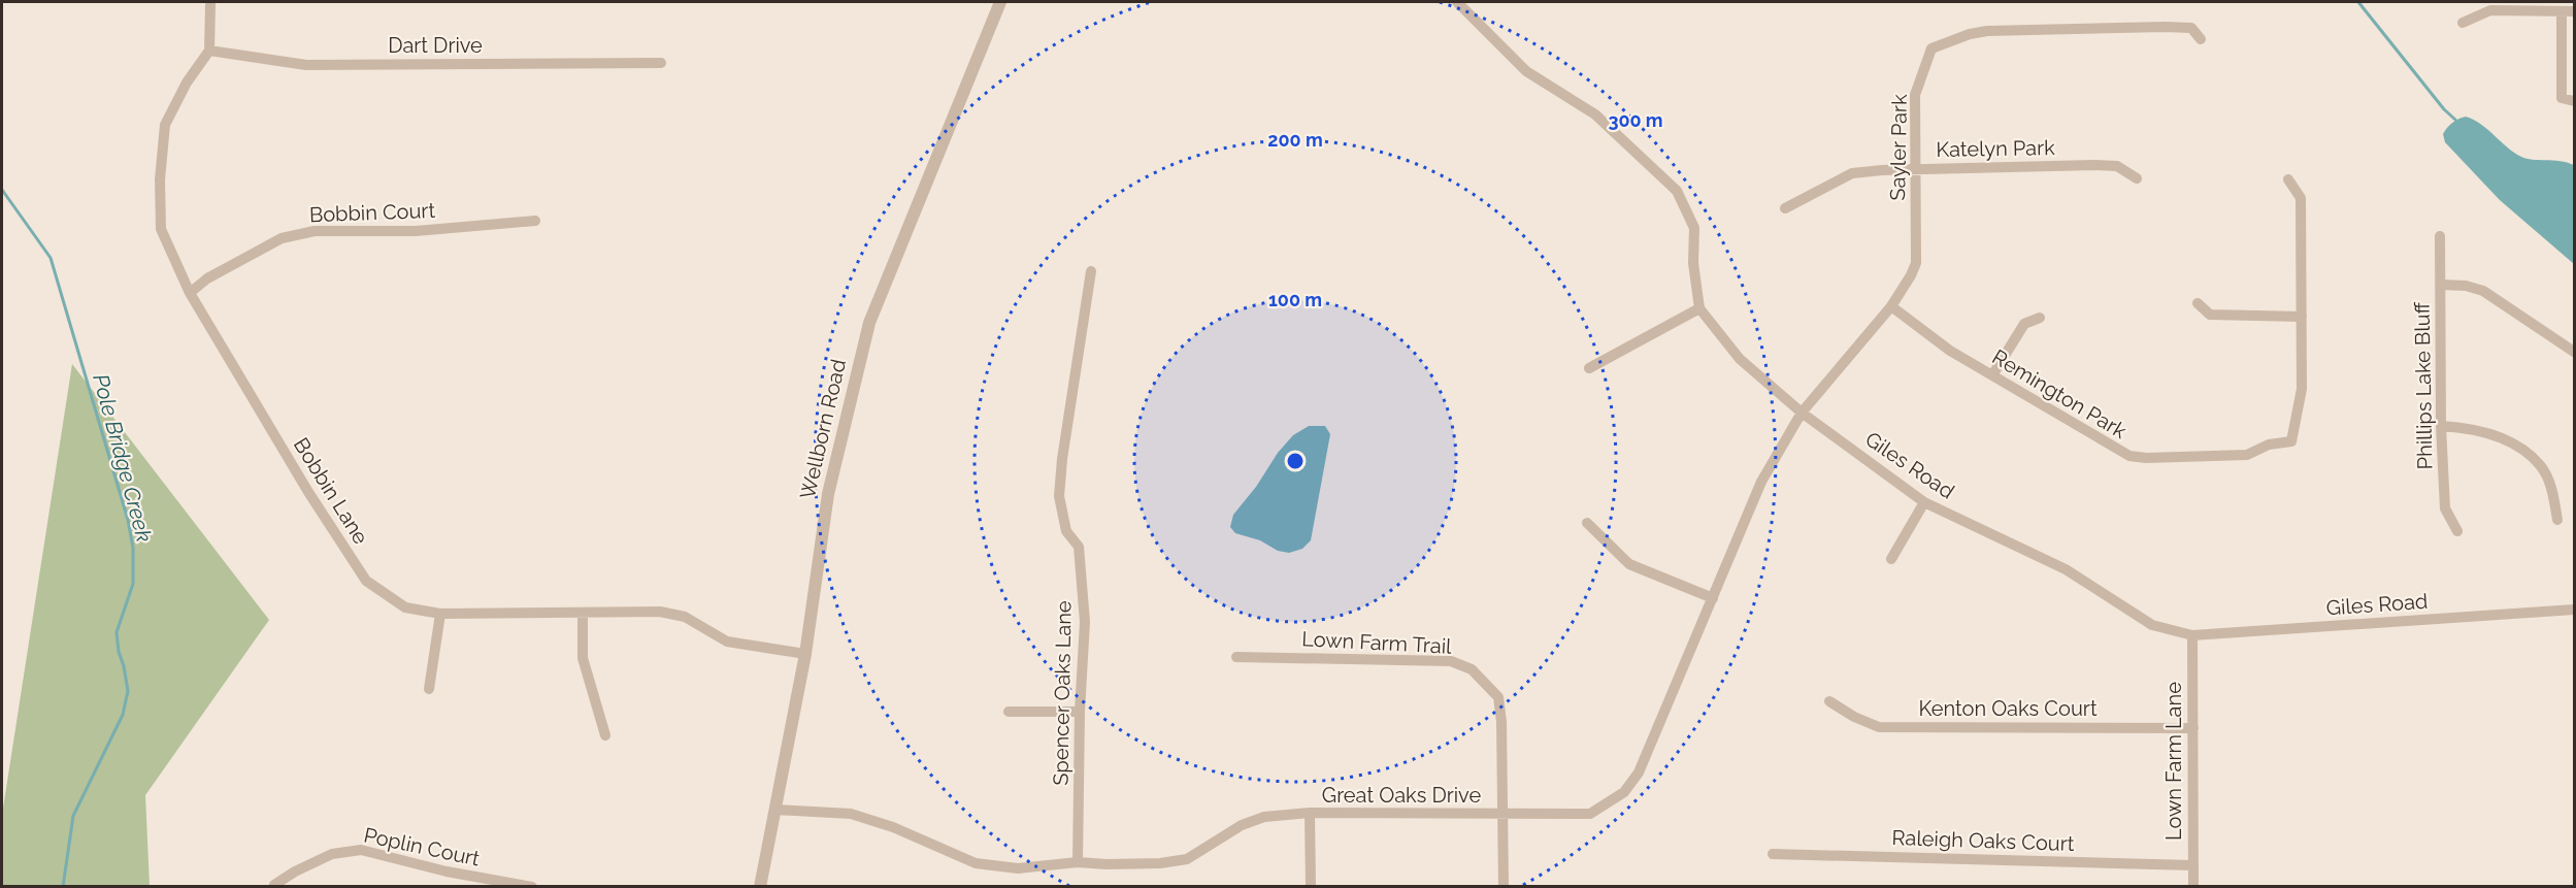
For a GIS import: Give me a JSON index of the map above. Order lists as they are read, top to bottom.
{
  "streets": {
    "street": [
      "Dart Drive",
      "Sayler Park",
      "Katelyn Park",
      "Bobbin Court",
      "Phillips Lake Bluff",
      "Remington Park",
      "Wellborn Road",
      "Giles Road",
      "Bobbin Lane",
      "Lown Farm Trail",
      "Spencer Oaks Lane",
      "Kenton Oaks Court",
      "Lown Farm Lane",
      "Great Oaks Drive",
      "Raleigh Oaks Court",
      "Poplin Court"
    ]
  },
  "crossings": [
    ["Dart Drive", "Bobbin Lane"],
    ["Sayler Park", "Katelyn Park"],
    ["Sayler Park", "Remington Park"],
    ["Sayler Park", "Giles Road"],
    ["Sayler Park", "Great Oaks Drive"],
    ["Bobbin Court", "Bobbin Lane"],
    ["Wellborn Road", "Bobbin Lane"],
    ["Wellborn Road", "Great Oaks Drive"],
    ["Giles Road", "Lown Farm Lane"],
    ["Giles Road", "Great Oaks Drive"],
    ["Lown Farm Trail", "Great Oaks Drive"],
    ["Spencer Oaks Lane", "Great Oaks Drive"],
    ["Kenton Oaks Court", "Lown Farm Lane"],
    ["Lown Farm Lane", "Raleigh Oaks Court"]
  ],
  "water": ["Pole Bridge Creek"],
  "rings": ["300 m", "200 m", "100 m"]
}
